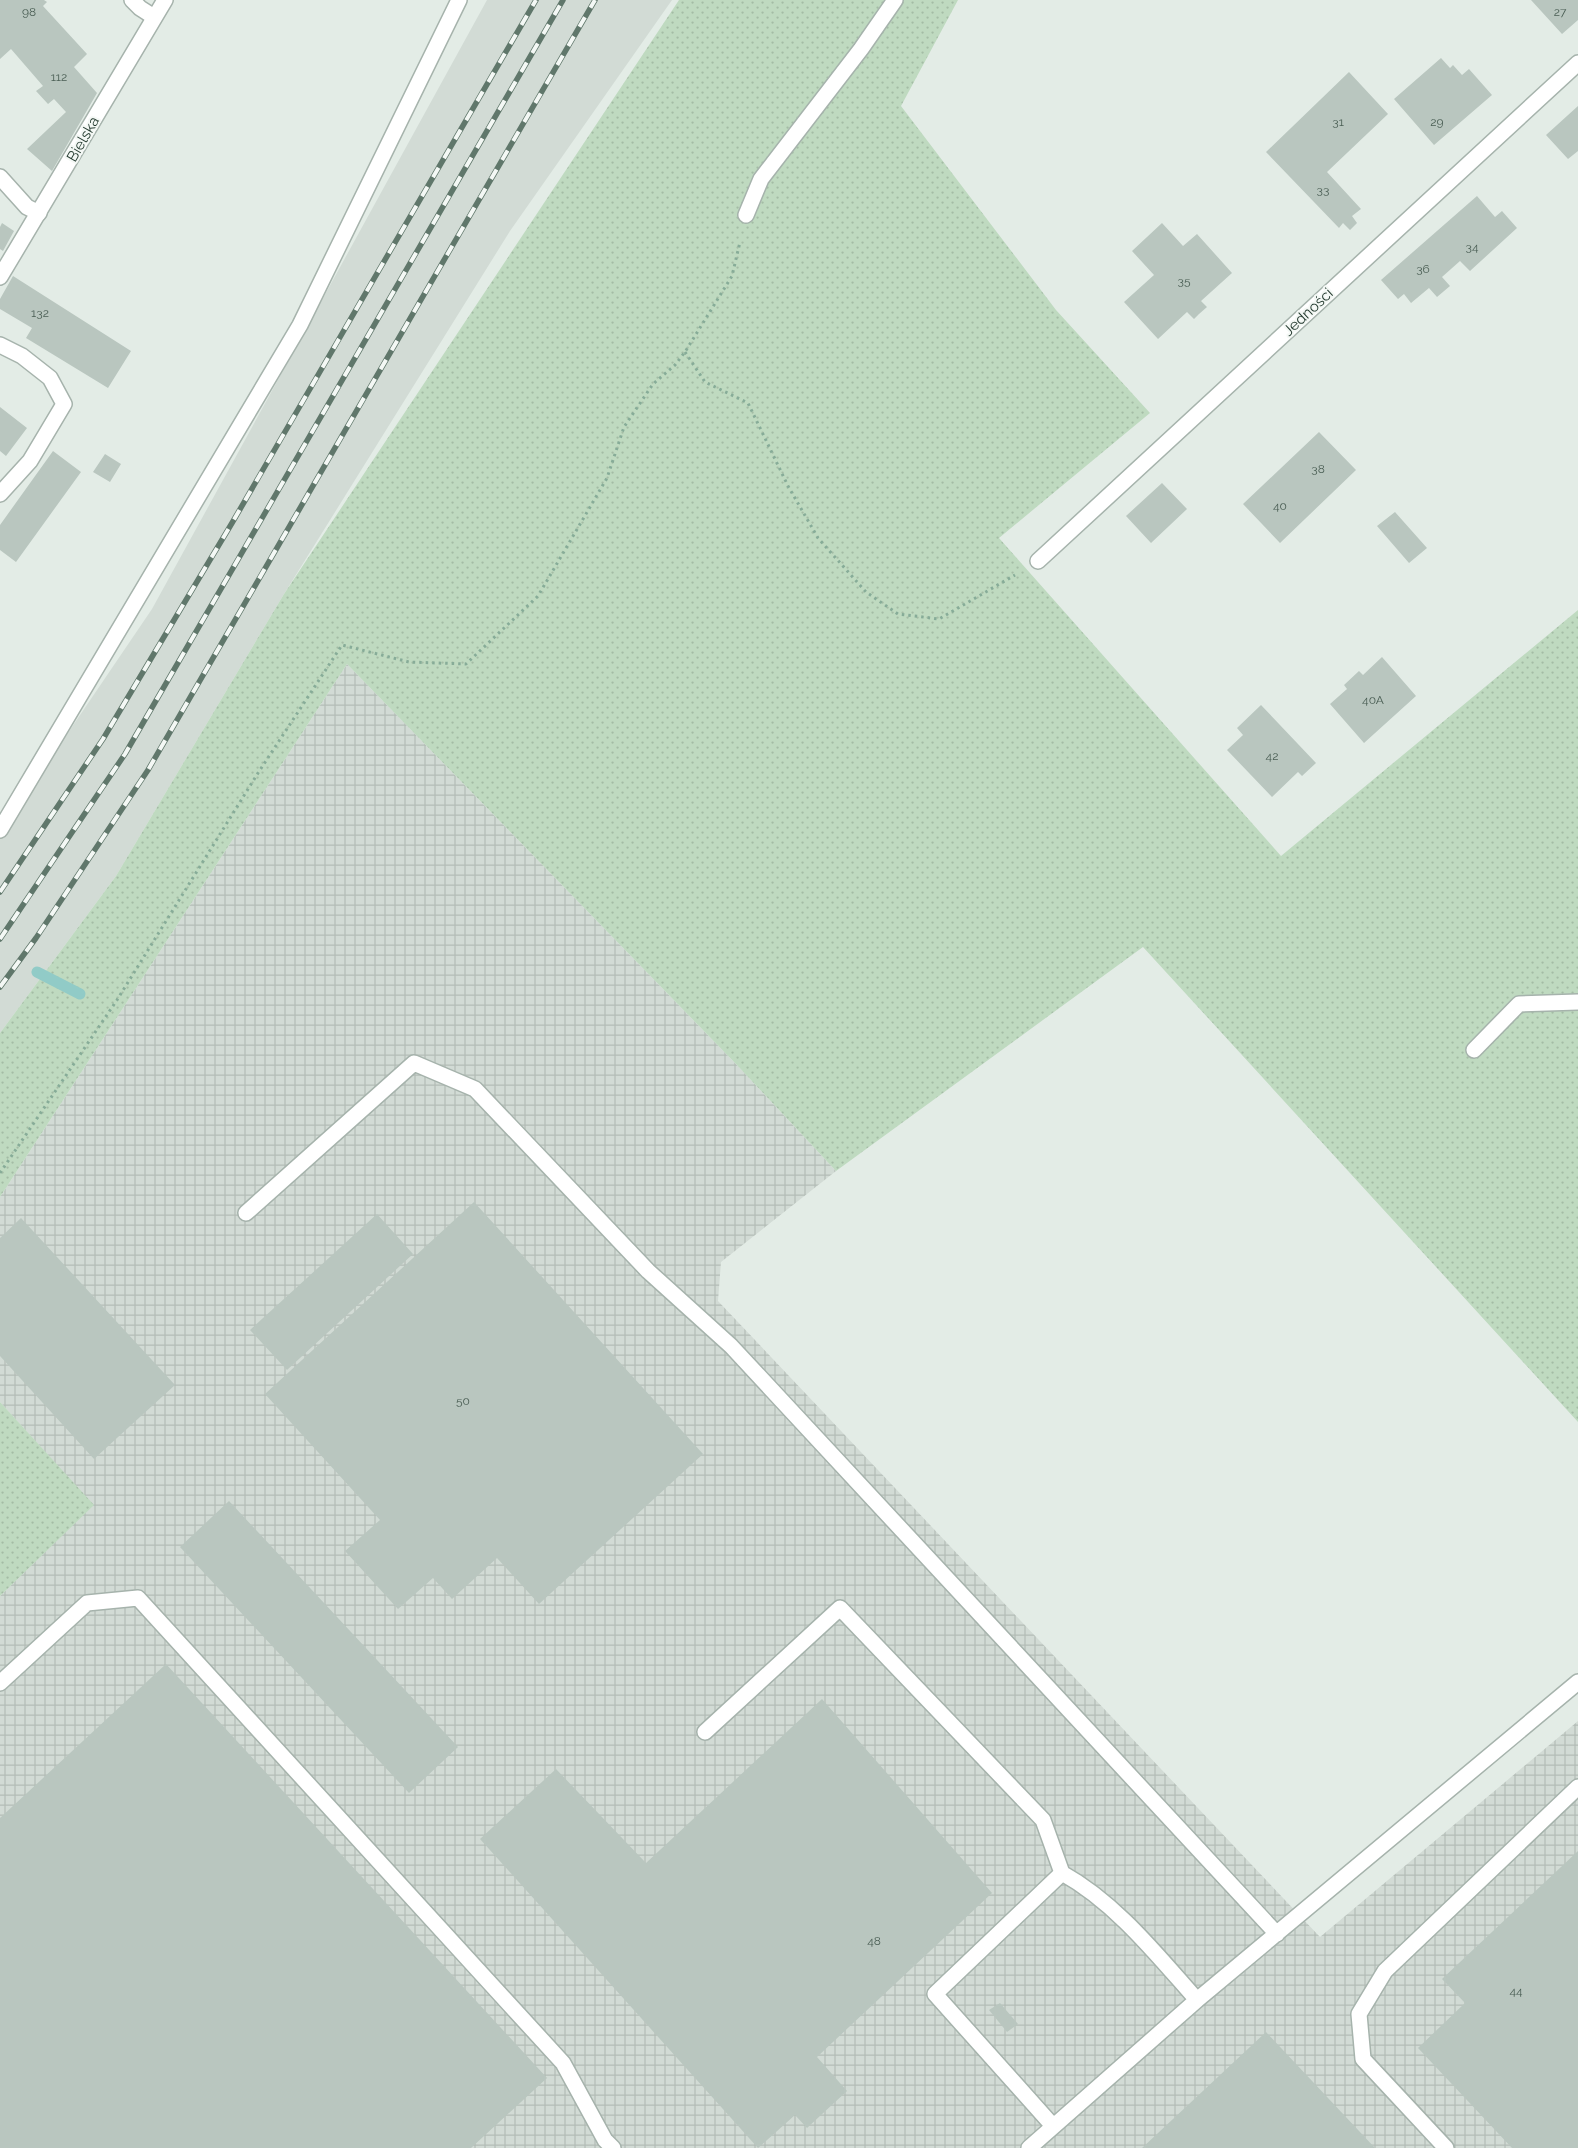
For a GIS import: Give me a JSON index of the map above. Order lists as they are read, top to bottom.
{
  "streets": {
    "street": ["Bielska", "Jedności"]
  },
  "house_numbers": [
    "98",
    "27",
    "112",
    "31",
    "29",
    "33",
    "34",
    "36",
    "35",
    "132",
    "38",
    "40",
    "40A",
    "42",
    "50",
    "48",
    "44"
  ]
}
